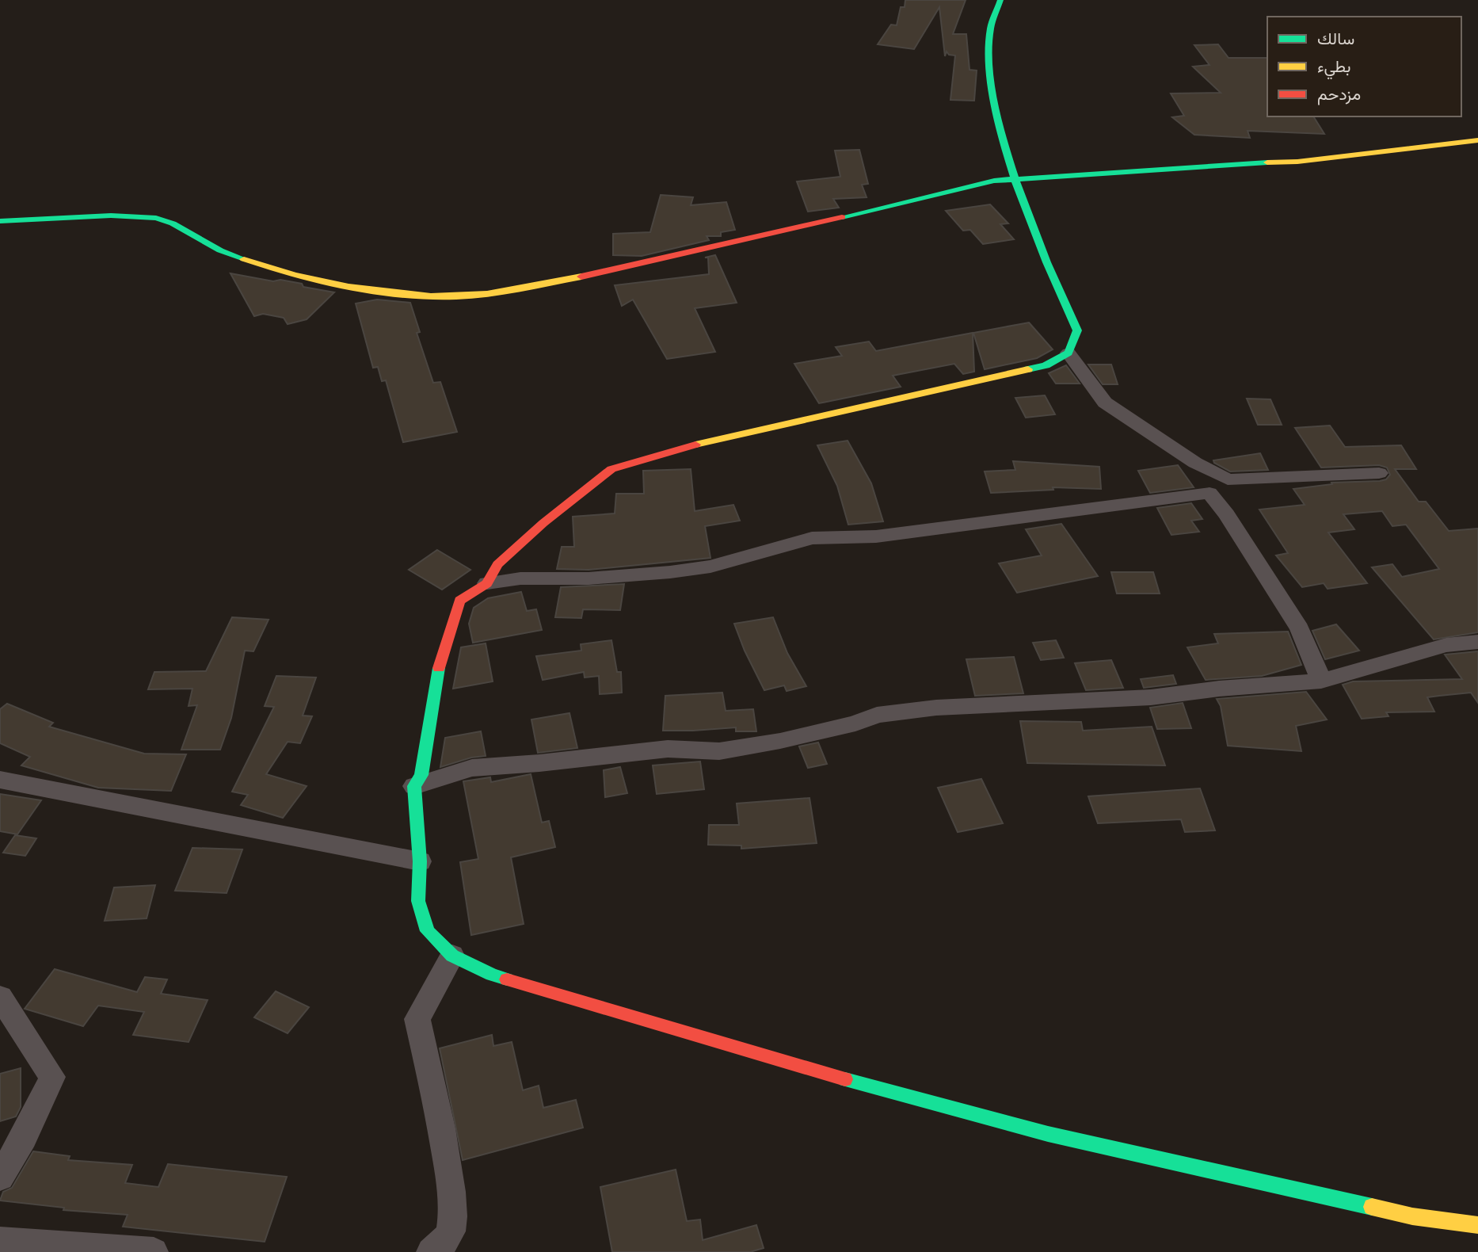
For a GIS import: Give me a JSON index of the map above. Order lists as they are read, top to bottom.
{
  "legend": ["سالك", "بطيء", "مزدحم"]
}
